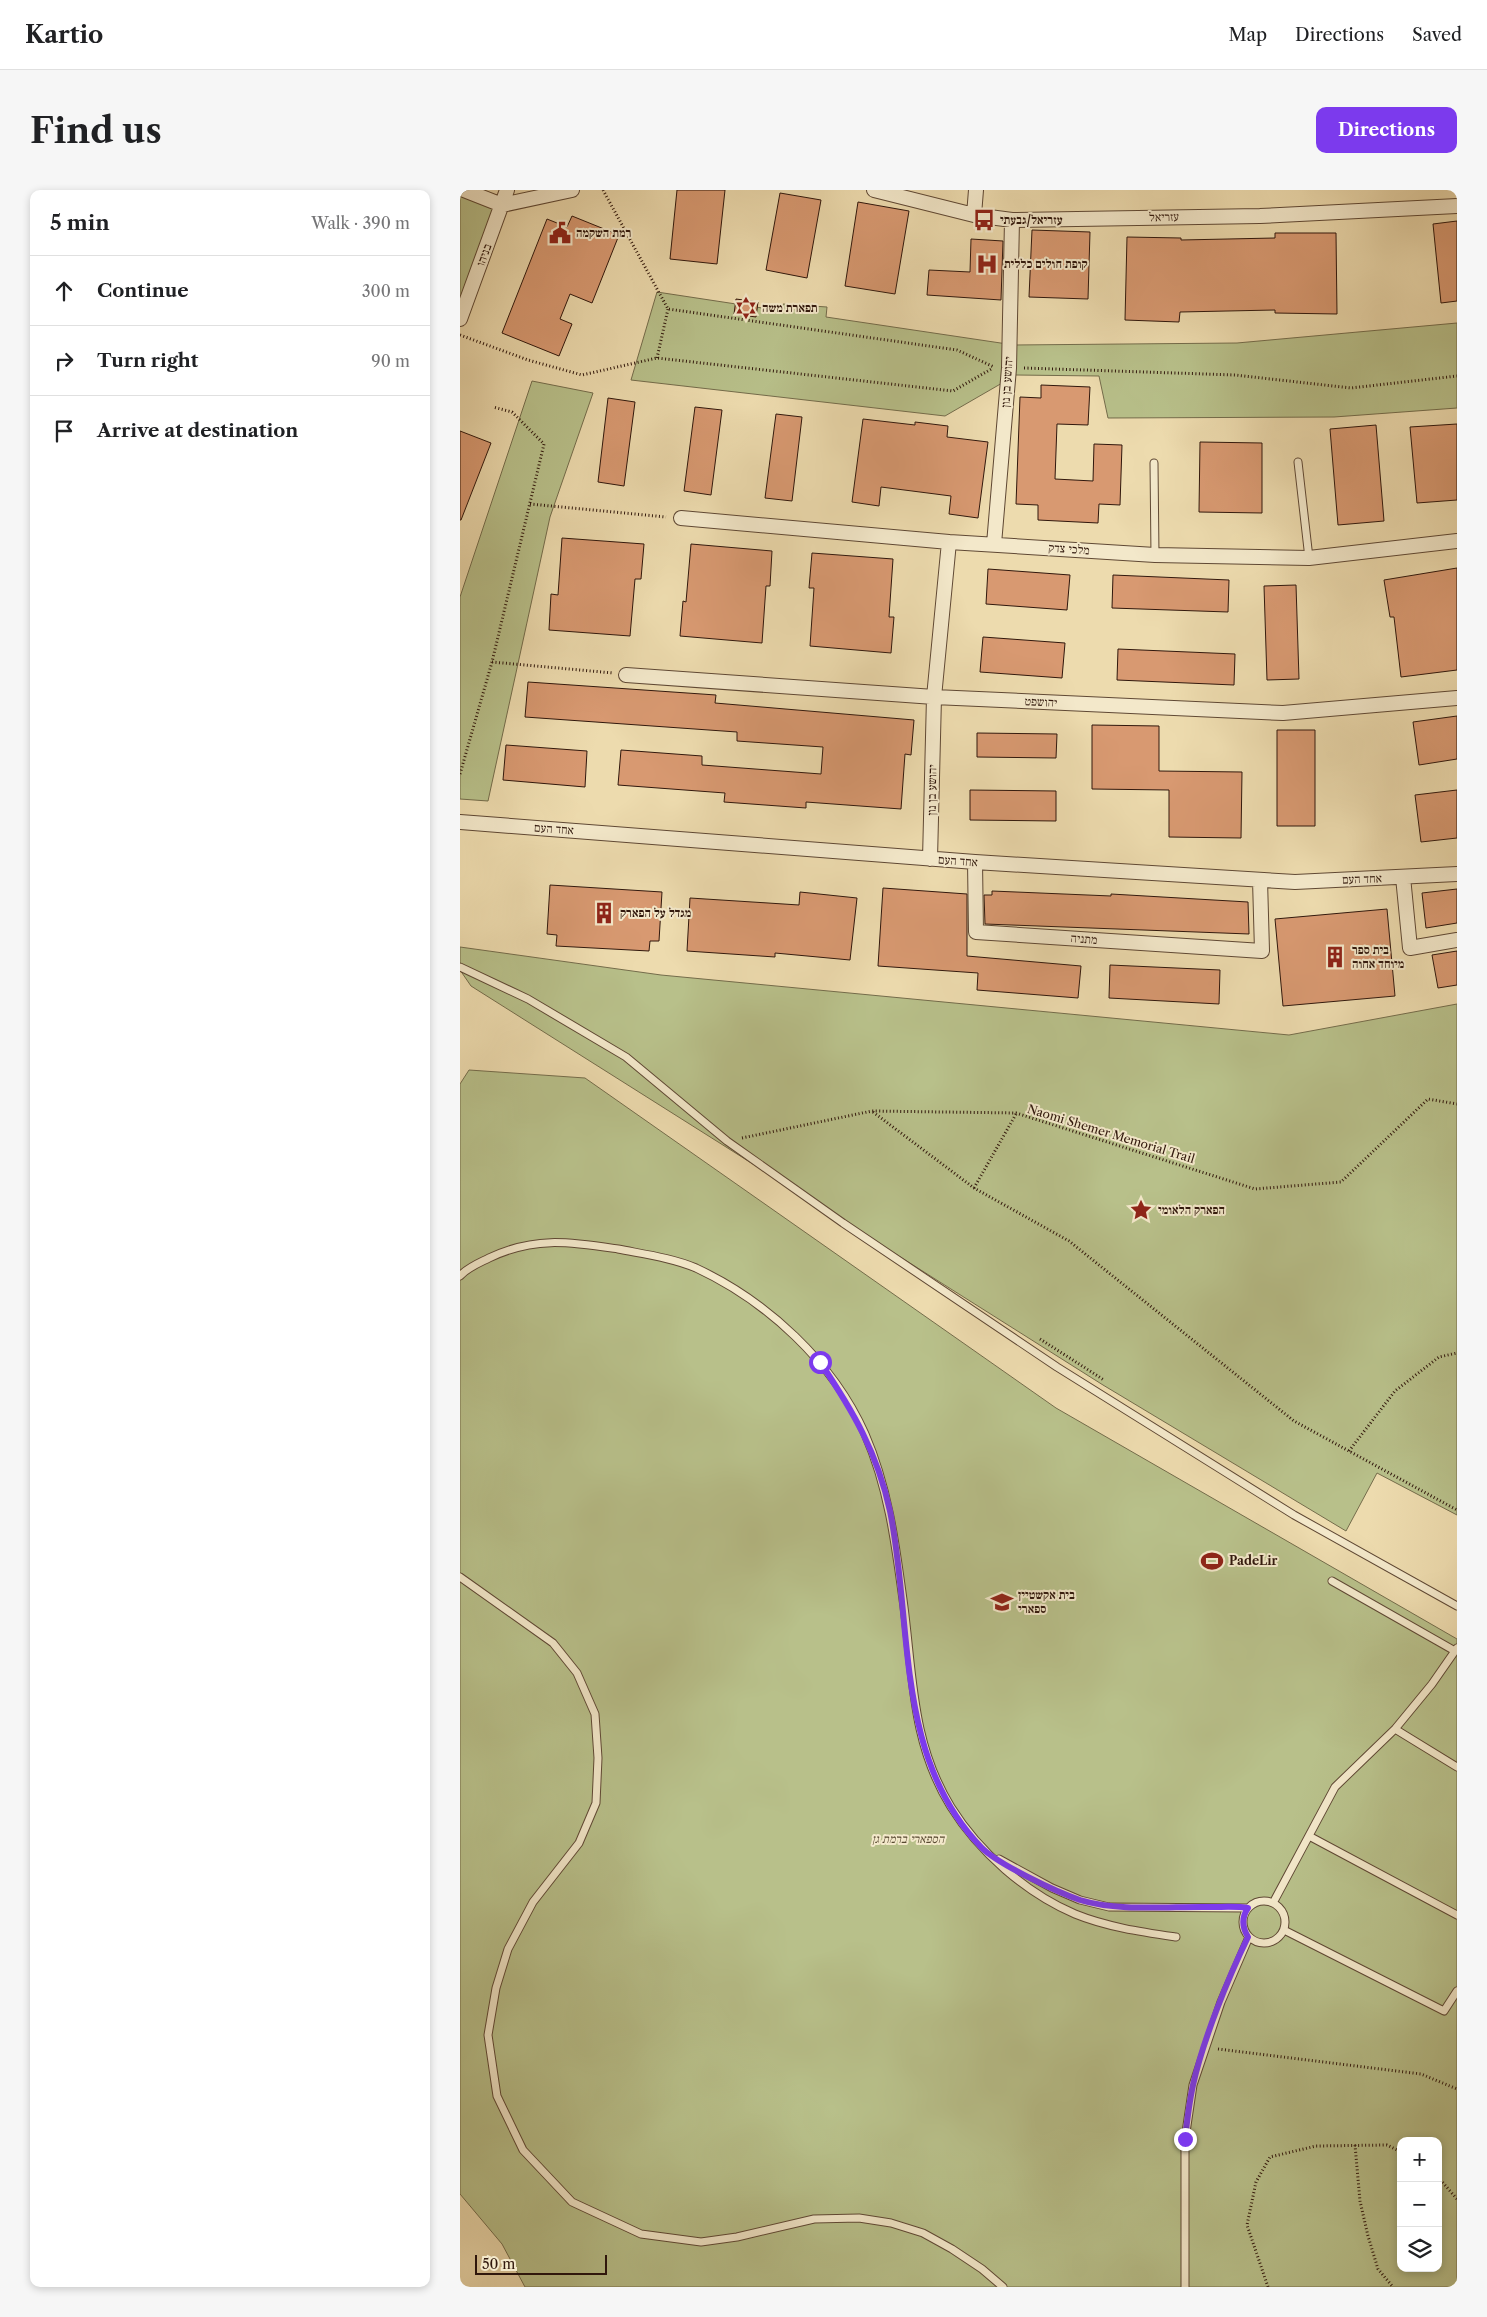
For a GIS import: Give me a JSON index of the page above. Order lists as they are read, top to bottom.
{
  "streets": {
    "street": [
      "עזריאל",
      "בניהו",
      "יהושע בן נון",
      "מלכי צדק",
      "יהושפט",
      "אחד העם",
      "מתניה"
    ],
    "path": ["Naomi Shemer Memorial Trail"]
  },
  "crossings": [
    ["עזריאל", "יהושע בן נון"],
    ["יהושע בן נון", "מלכי צדק"],
    ["יהושע בן נון", "יהושפט"],
    ["יהושע בן נון", "אחד העם"],
    ["אחד העם", "מתניה"]
  ],
  "parks": ["הספארי ברמת גן"],
  "places": {
    "bus stop": ["עזריאל/גבעתי"],
    "public building": ["רמת השקמה"],
    "hospital": ["קופת חולים כללית"],
    "synagogue": ["תפארת משה"],
    "building": ["מגדל על הפארק", "בית ספר מיוחד אחוה"],
    "place": ["הפארק הלאומי"],
    "sports": ["PadeLir"],
    "school or university": ["בית אקשטיין ספארי"]
  },
  "scale_bar": "50 m",
  "page": {
    "header": "Kartio",
    "nav": ["Map", "Directions", "Saved"],
    "buttons": "Directions",
    "title": "Find us",
    "heading": ["5 min", "Walk · 390 m"],
    "list": [
      ["Continue", "300 m"],
      ["Turn right", "90 m"],
      "Arrive at destination"
    ],
    "map_buttons": ["+", "−"],
    "scale": "50 m"
  }
}
